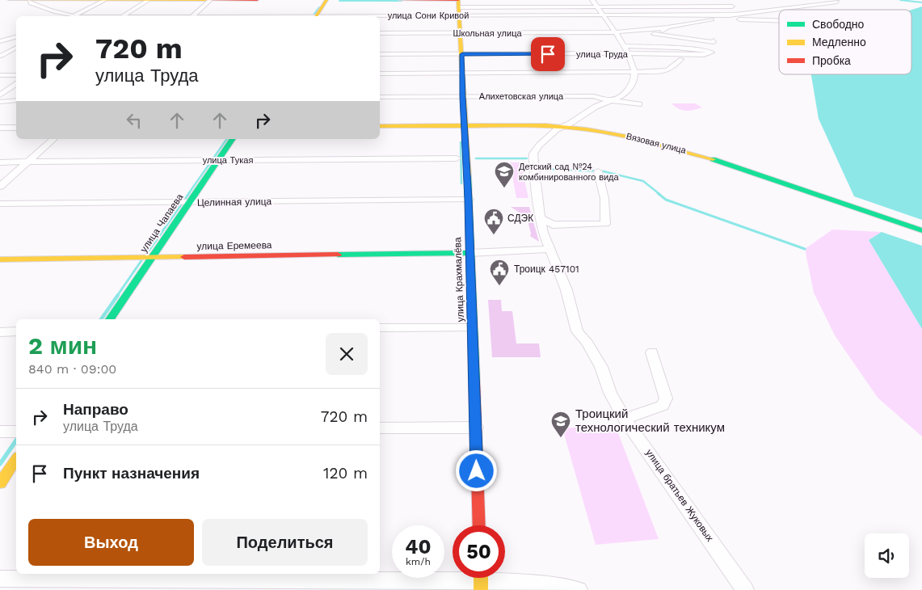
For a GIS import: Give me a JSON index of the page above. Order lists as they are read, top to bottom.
{
  "streets": {
    "street": [
      "улица Сони Кривой",
      "Школьная улица",
      "улица Труда",
      "Алихетовская улица",
      "Вязовая улица",
      "улица Тукая",
      "Целинная улица",
      "улица Чапаева",
      "улица Еремеева",
      "улица Крахмалёва",
      "улица братьев Жуковых"
    ]
  },
  "crossings": [
    ["улица Сони Кривой", "Школьная улица"],
    ["улица Сони Кривой", "улица Крахмалёва"],
    ["Школьная улица", "улица Крахмалёва"],
    ["улица Труда", "улица Крахмалёва"],
    ["Алихетовская улица", "улица Крахмалёва"],
    ["Алихетовская улица", "улица братьев Жуковых"],
    ["Вязовая улица", "улица Крахмалёва"],
    ["Вязовая улица", "улица братьев Жуковых"],
    ["улица Тукая", "улица Чапаева"],
    ["Целинная улица", "улица Чапаева"],
    ["Целинная улица", "улица Крахмалёва"],
    ["улица Чапаева", "улица Еремеева"],
    ["улица Еремеева", "улица Крахмалёва"]
  ],
  "places": {
    "school or university": ["Детский сад №24 комбинированного вида", "Троицкий технологический техникум"],
    "public building": ["СДЭК", "Троицк 457101"]
  },
  "legend": ["Свободно", "Медленно", "Пробка"],
  "page": {
    "turn": ["720 m", "улица Труда"],
    "heading": ["2 мин", "840 m · 09:00"],
    "list": [
      {
        "name": "Направо",
        "note": "улица Труда",
        "value": "720 m"
      },
      {
        "name": "Пункт назначения",
        "value": "120 m"
      }
    ],
    "buttons": ["Выход", "Поделиться"],
    "speed": "40 km/h",
    "limit": "50"
  }
}
